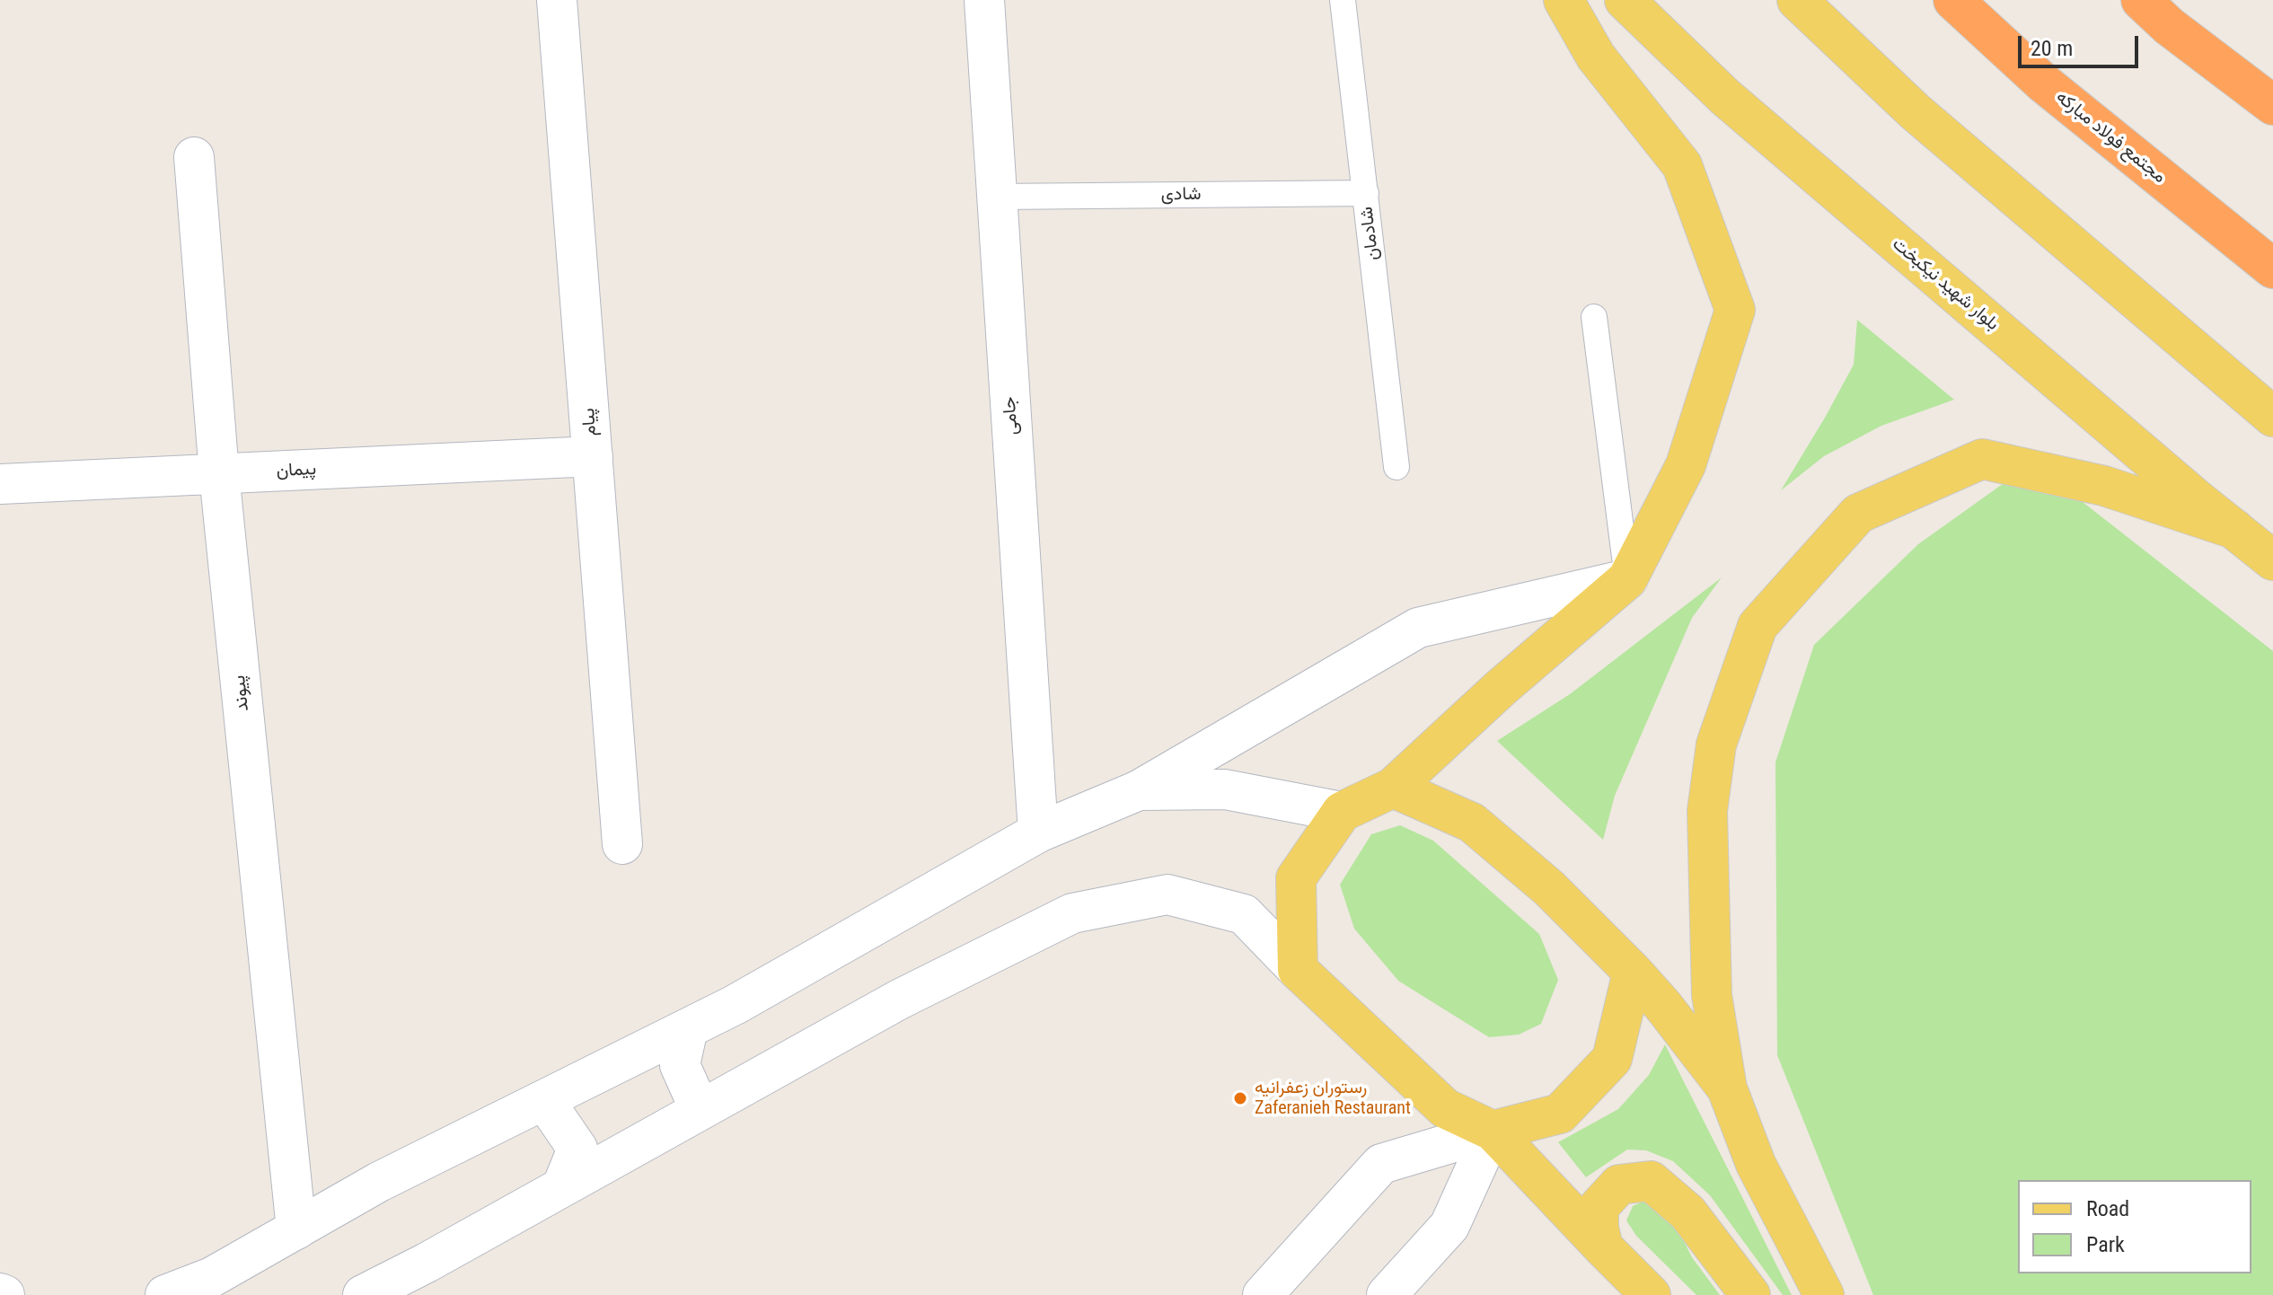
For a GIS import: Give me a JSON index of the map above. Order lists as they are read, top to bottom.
{
  "streets": {
    "highway": ["مجتمع فولاد مبارکه"],
    "main road": ["بلوار شهید نیکبخت"],
    "street": [
      "جامی",
      "پیام",
      "پیمان",
      "پیوند"
    ],
    "lane": ["شادی", "شادمان"]
  },
  "crossings": [
    ["شادی", "شادمان"],
    ["شادی", "جامی"],
    ["پیام", "پیمان"],
    ["پیمان", "پیوند"]
  ],
  "places": ["رستوران زعفرانیه Zaferanieh Restaurant"],
  "legend": ["Road", "Park"],
  "scale_bar": "20 m"
}
